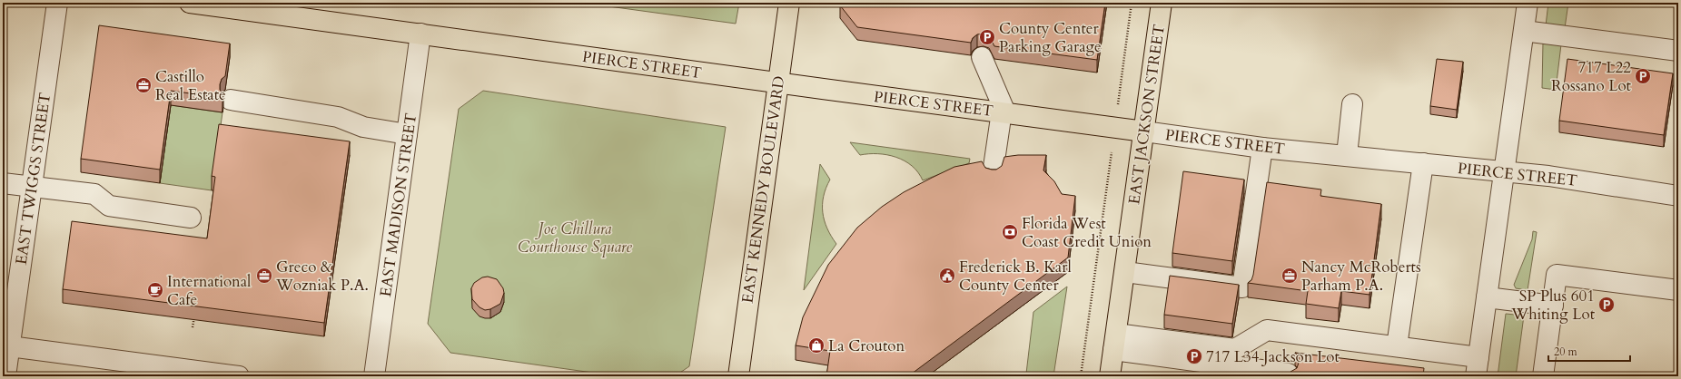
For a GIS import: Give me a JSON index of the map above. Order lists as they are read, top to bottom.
{
  "streets": {
    "main road": ["PIERCE STREET", "EAST JACKSON STREET", "EAST KENNEDY BOULEVARD"],
    "street": ["EAST TWIGGS STREET", "EAST MADISON STREET"]
  },
  "crossings": [
    ["PIERCE STREET", "EAST JACKSON STREET"],
    ["PIERCE STREET", "EAST KENNEDY BOULEVARD"],
    ["PIERCE STREET", "EAST MADISON STREET"]
  ],
  "parks": ["Joe Chillura Courthouse Square"],
  "places": {
    "parking": [
      "County Center Parking Garage",
      "717 L22 Rossano Lot",
      "SP Plus 601 Whiting Lot",
      "717 L34 Jackson Lot"
    ],
    "office": ["Castillo Real Estate", "Greco & Wozniak P.A.", "Nancy McRoberts Parham P.A."],
    "bank": ["Florida West Coast Credit Union"],
    "public building": ["Frederick B. Karl County Center"],
    "cafe": ["International Cafe"],
    "shop": ["La Crouton"]
  },
  "scale_bar": "20 m"
}
